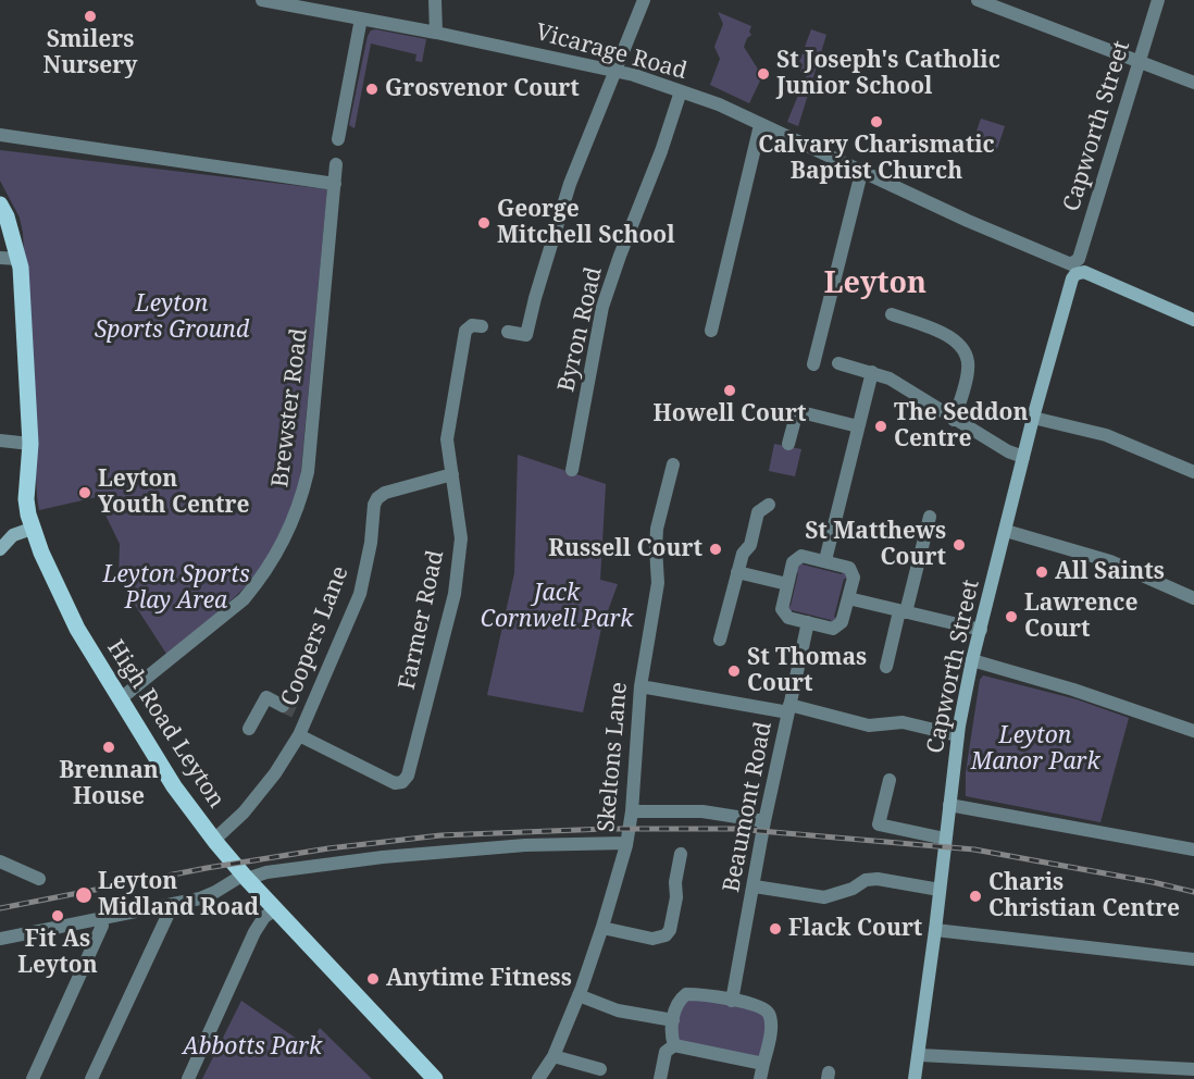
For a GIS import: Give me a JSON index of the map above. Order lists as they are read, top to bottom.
{
  "streets": {
    "main road": ["High Road Leyton"],
    "street": [
      "Vicarage Road",
      "Capworth Street",
      "Byron Road",
      "Brewster Road",
      "Farmer Road",
      "Coopers Lane",
      "Skeltons Lane",
      "Beaumont Road"
    ]
  },
  "crossings": [
    ["Vicarage Road", "Capworth Street"],
    ["Vicarage Road", "Byron Road"],
    ["Brewster Road", "High Road Leyton"],
    ["Farmer Road", "Coopers Lane"],
    ["Coopers Lane", "High Road Leyton"]
  ],
  "districts": ["Leyton"],
  "parks": [
    "Leyton Sports Ground",
    "Leyton Sports Play Area",
    "Jack Cornwell Park",
    "Leyton Manor Park",
    "Abbotts Park"
  ],
  "places": [
    "Smilers Nursery",
    "St Joseph's Catholic Junior School",
    "Grosvenor Court",
    "Calvary Charismatic Baptist Church",
    "George Mitchell School",
    "Howell Court",
    "The Seddon Centre",
    "Leyton Youth Centre",
    "St Matthews Court",
    "Russell Court",
    "All Saints",
    "Lawrence Court",
    "St Thomas Court",
    "Brennan House",
    "Leyton Midland Road",
    "Charis Christian Centre",
    "Fit As Leyton",
    "Flack Court",
    "Anytime Fitness"
  ]
}
